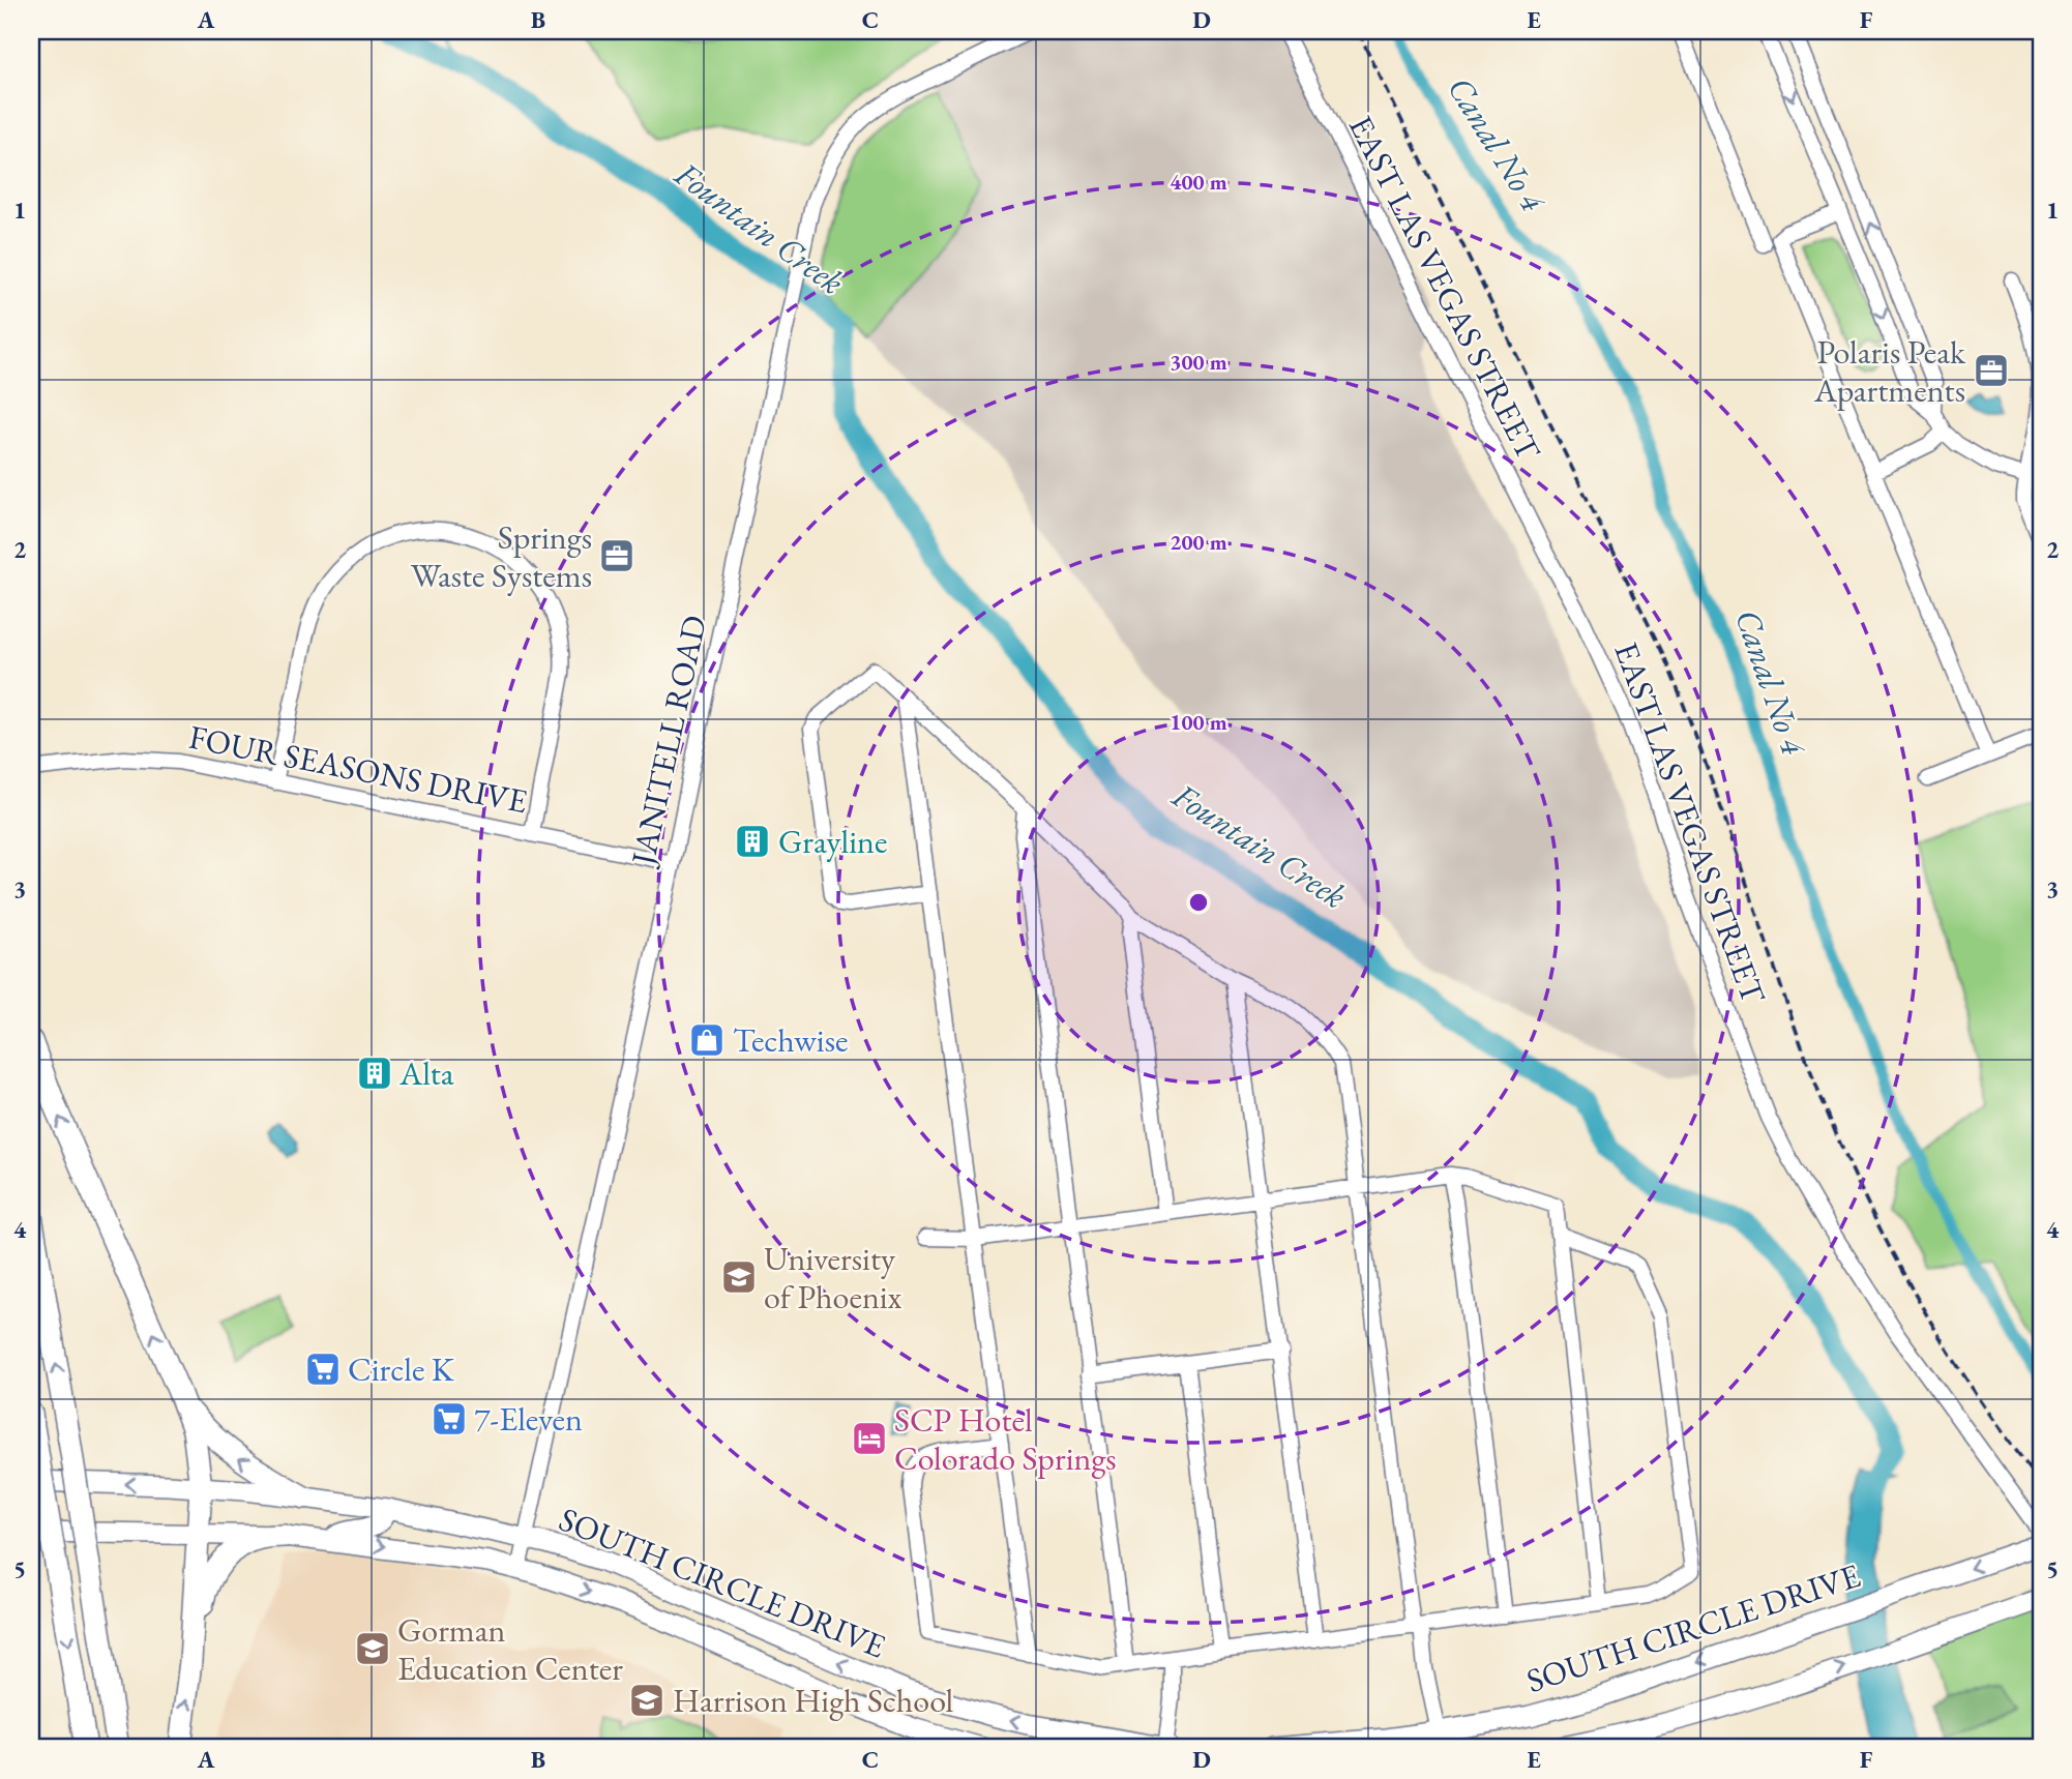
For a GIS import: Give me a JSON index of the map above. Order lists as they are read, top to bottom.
{
  "streets": {
    "main road": ["SOUTH CIRCLE DRIVE"],
    "street": ["EAST LAS VEGAS STREET", "JANITELL ROAD", "FOUR SEASONS DRIVE"]
  },
  "crossings": [
    ["JANITELL ROAD", "FOUR SEASONS DRIVE"],
    ["JANITELL ROAD", "SOUTH CIRCLE DRIVE"]
  ],
  "water": ["Canal No 4", "Fountain Creek"],
  "places": {
    "office": ["Polaris Peak Apartments", "Springs Waste Systems"],
    "building": ["Grayline", "Alta"],
    "shop": ["Techwise"],
    "school or university": ["University of Phoenix", "Gorman Education Center", "Harrison High School"],
    "supermarket": ["Circle K", "7-Eleven"],
    "hotel": ["SCP Hotel Colorado Springs"]
  },
  "grid": {
    "columns": [
      "A",
      "B",
      "C",
      "D",
      "E",
      "F"
    ],
    "rows": [
      "1",
      "2",
      "3",
      "4",
      "5"
    ]
  },
  "rings": [
    "400 m",
    "300 m",
    "200 m",
    "100 m"
  ]
}
